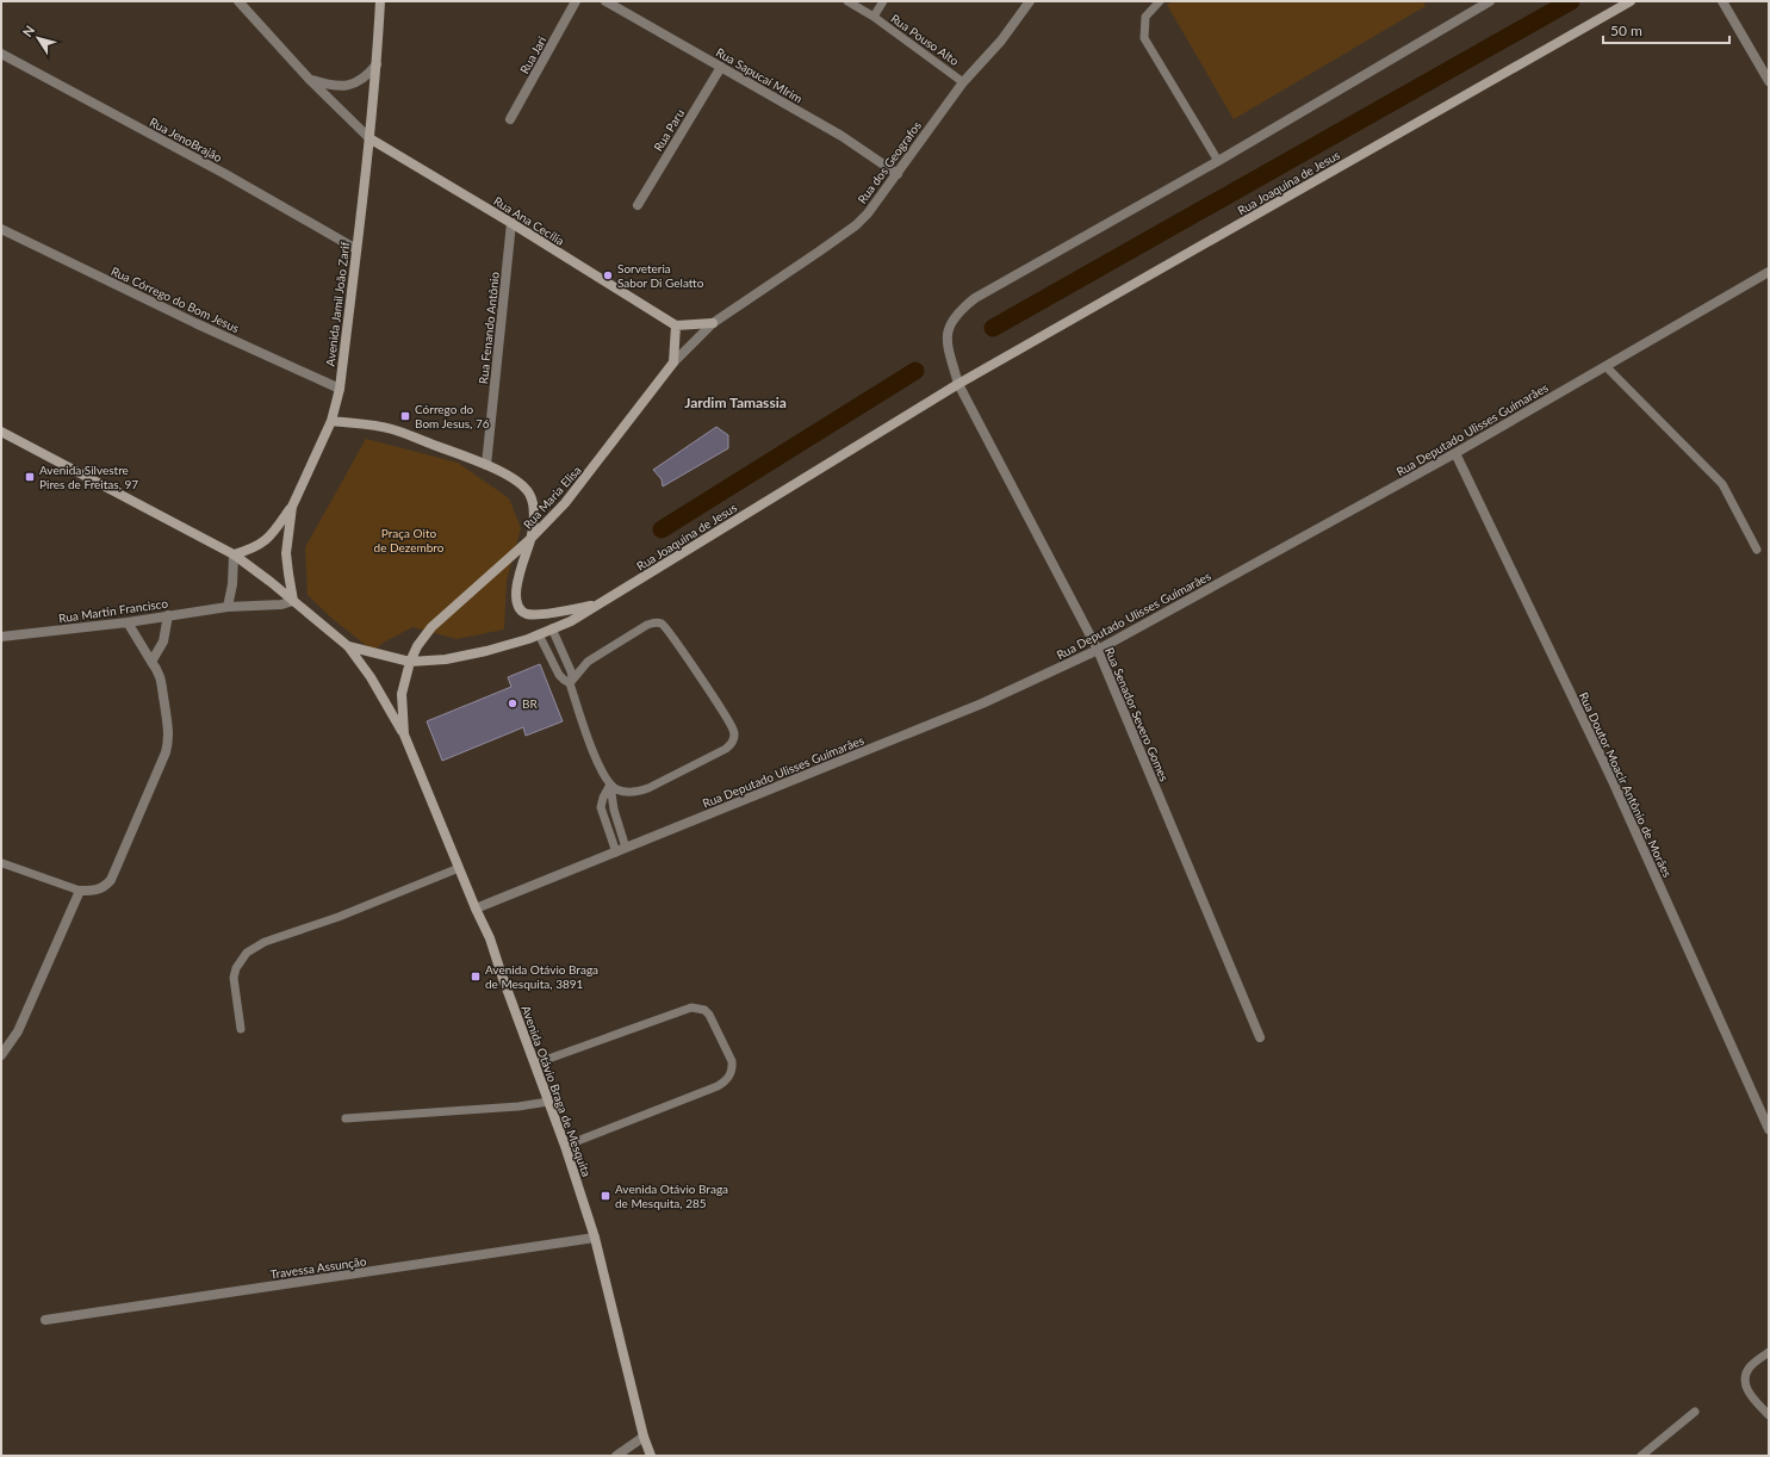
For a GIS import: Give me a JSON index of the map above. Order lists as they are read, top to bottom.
{
  "streets": {
    "main road": [
      "Rua Joaquina de Jesus",
      "Rua Ana Cecília",
      "Avenida Jamil João Zarif",
      "Rua Maria Elisa",
      "Avenida Otávio Braga de Mesquita"
    ],
    "street": [
      "Rua Jari",
      "Rua Sapucaí MIrim",
      "Rua Paru",
      "Rua JenoBrajão",
      "Rua dos Geografos",
      "Rua Córrego do Bom Jesus",
      "Rua Fenando Antônio",
      "Rua Deputado Ulisses Guímarâes",
      "Rua Martin Francisco",
      "Rua Senador Severo Gomes",
      "Rua Doutor Moacir Antônio de Morâes",
      "Travessa Assunção"
    ],
    "lane": ["Rua Pouso Alto"]
  },
  "crossings": [
    ["Rua Pouso Alto", "Rua dos Geografos"],
    ["Rua Sapucaí MIrim", "Rua Paru"],
    ["Rua Sapucaí MIrim", "Rua dos Geografos"],
    ["Rua JenoBrajão", "Avenida Jamil João Zarif"],
    ["Rua dos Geografos", "Rua Maria Elisa"],
    ["Rua Joaquina de Jesus", "Rua Maria Elisa"],
    ["Rua Joaquina de Jesus", "Rua Senador Severo Gomes"],
    ["Rua Joaquina de Jesus", "Avenida Otávio Braga de Mesquita"],
    ["Rua Ana Cecília", "Avenida Jamil João Zarif"],
    ["Rua Ana Cecília", "Rua Fenando Antônio"],
    ["Rua Córrego do Bom Jesus", "Avenida Jamil João Zarif"],
    ["Avenida Jamil João Zarif", "Rua Martin Francisco"],
    ["Rua Deputado Ulisses Guímarâes", "Rua Senador Severo Gomes"],
    ["Rua Deputado Ulisses Guímarâes", "Rua Doutor Moacir Antônio de Morâes"],
    ["Rua Deputado Ulisses Guímarâes", "Avenida Otávio Braga de Mesquita"],
    ["Rua Maria Elisa", "Avenida Otávio Braga de Mesquita"],
    ["Avenida Otávio Braga de Mesquita", "Travessa Assunção"]
  ],
  "districts": ["Jardim Tamassia"],
  "parks": ["Praça Oito de Dezembro"],
  "places": {
    "other": ["Sorveteria Sabor Di Gelatto", "BR"],
    "transit": [
      "Córrego do Bom Jesus, 76",
      "Avenida Silvestre Pires de Freitas, 97",
      "Avenida Otávio Braga de Mesquita, 3891",
      "Avenida Otávio Braga de Mesquita, 285"
    ]
  },
  "scale_bar": "50 m",
  "north": "top left"
}
